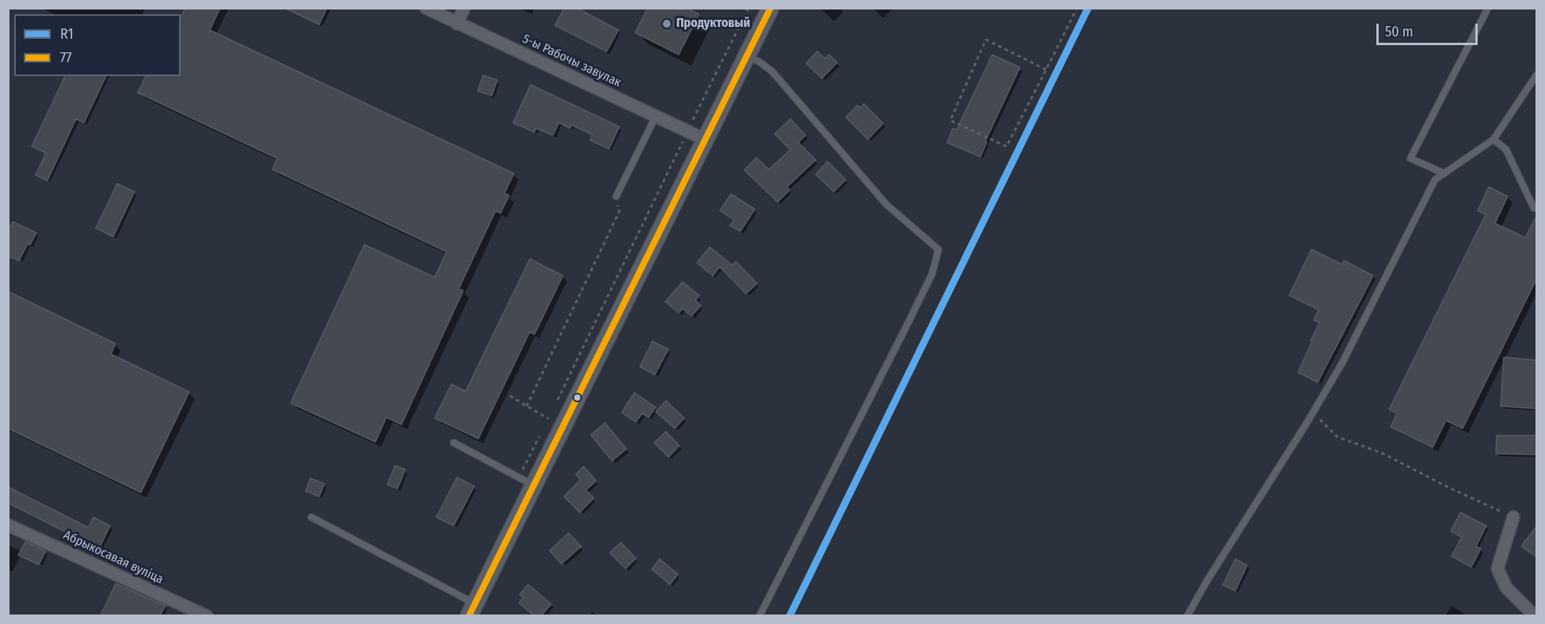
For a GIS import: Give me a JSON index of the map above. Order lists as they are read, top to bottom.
{
  "streets": {
    "street": ["5-ы Рабочы завулак", "Абрыкосавая вуліца"]
  },
  "places": ["Продуктовый"],
  "lines": ["transit line R1", "transit line 77"],
  "legend": ["R1", "77"],
  "scale_bar": "50 m"
}
